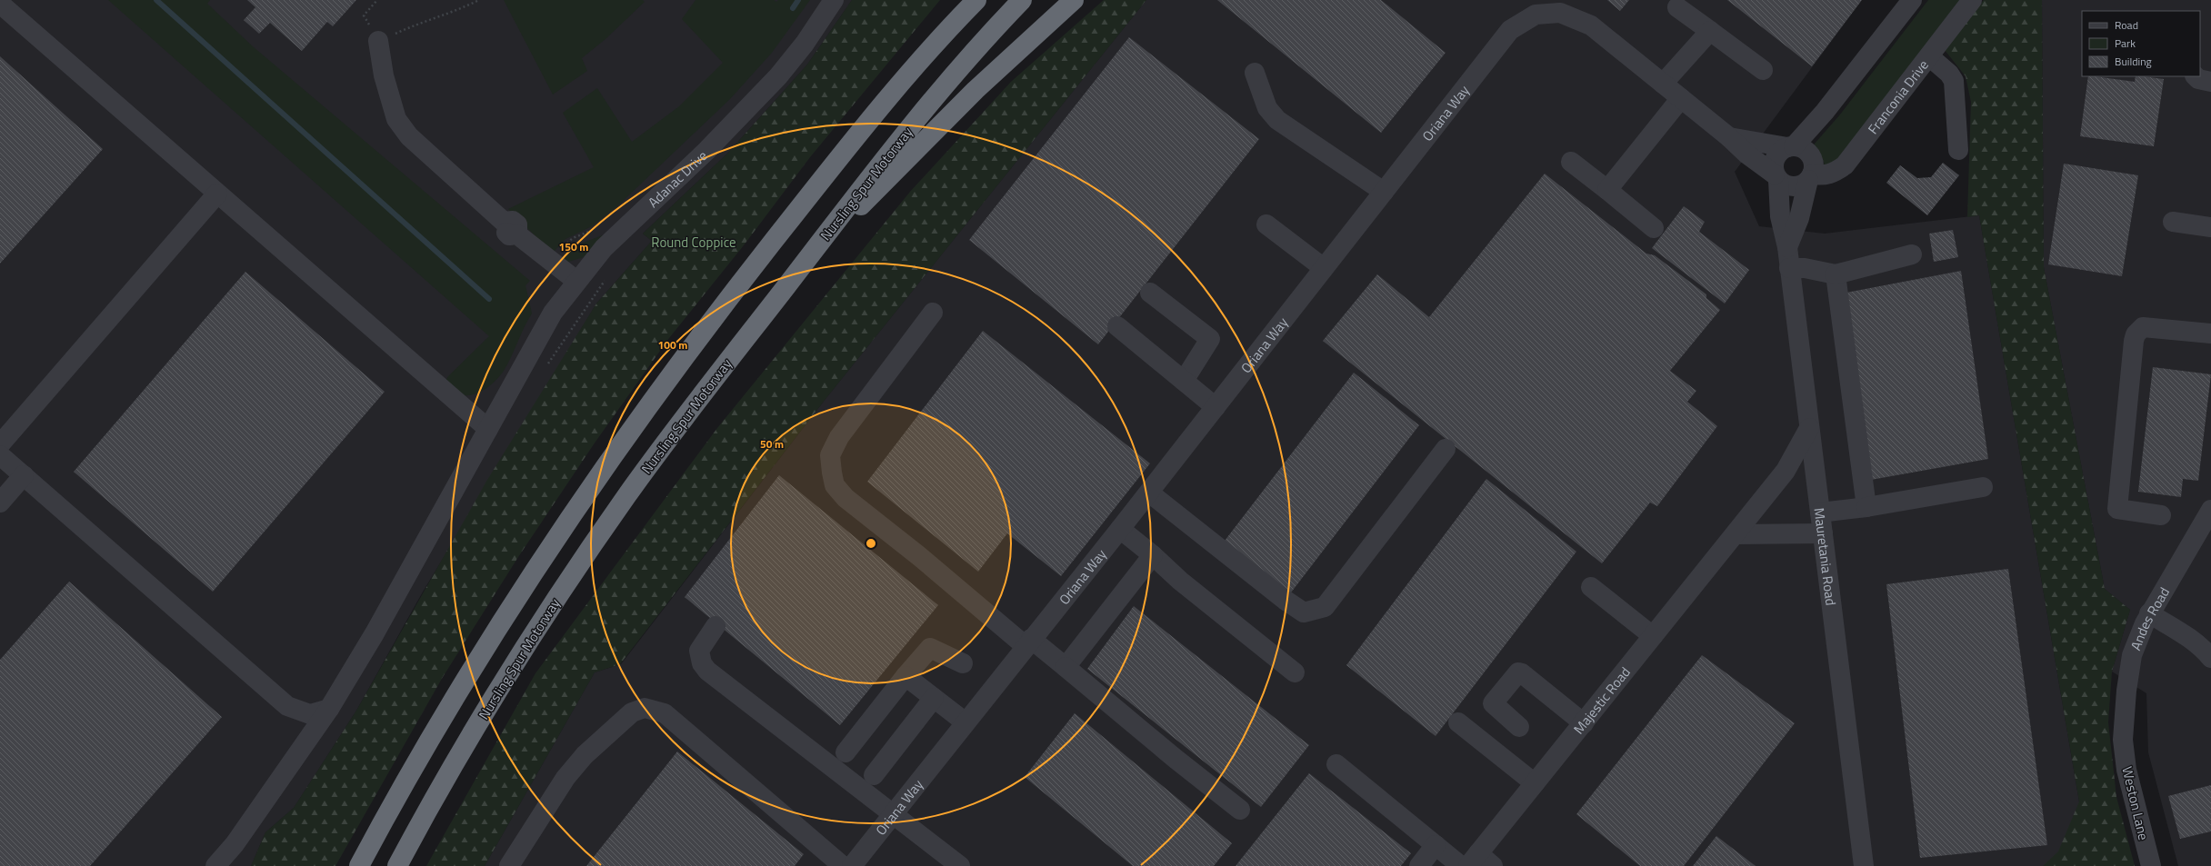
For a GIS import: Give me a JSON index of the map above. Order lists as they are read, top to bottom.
{
  "streets": {
    "highway": ["Nursling Spur Motorway"],
    "street": [
      "Franconia Drive",
      "Oriana Way",
      "Adanac Drive",
      "Mauretania Road",
      "Andes Road",
      "Majestic Road",
      "Weston Lane"
    ]
  },
  "crossings": [
    ["Franconia Drive", "Oriana Way"],
    ["Franconia Drive", "Mauretania Road"],
    ["Oriana Way", "Mauretania Road"],
    ["Mauretania Road", "Majestic Road"],
    ["Andes Road", "Weston Lane"]
  ],
  "parks": ["Round Coppice"],
  "legend": ["Road", "Park", "Building"],
  "rings": ["150 m", "100 m", "50 m"]
}
